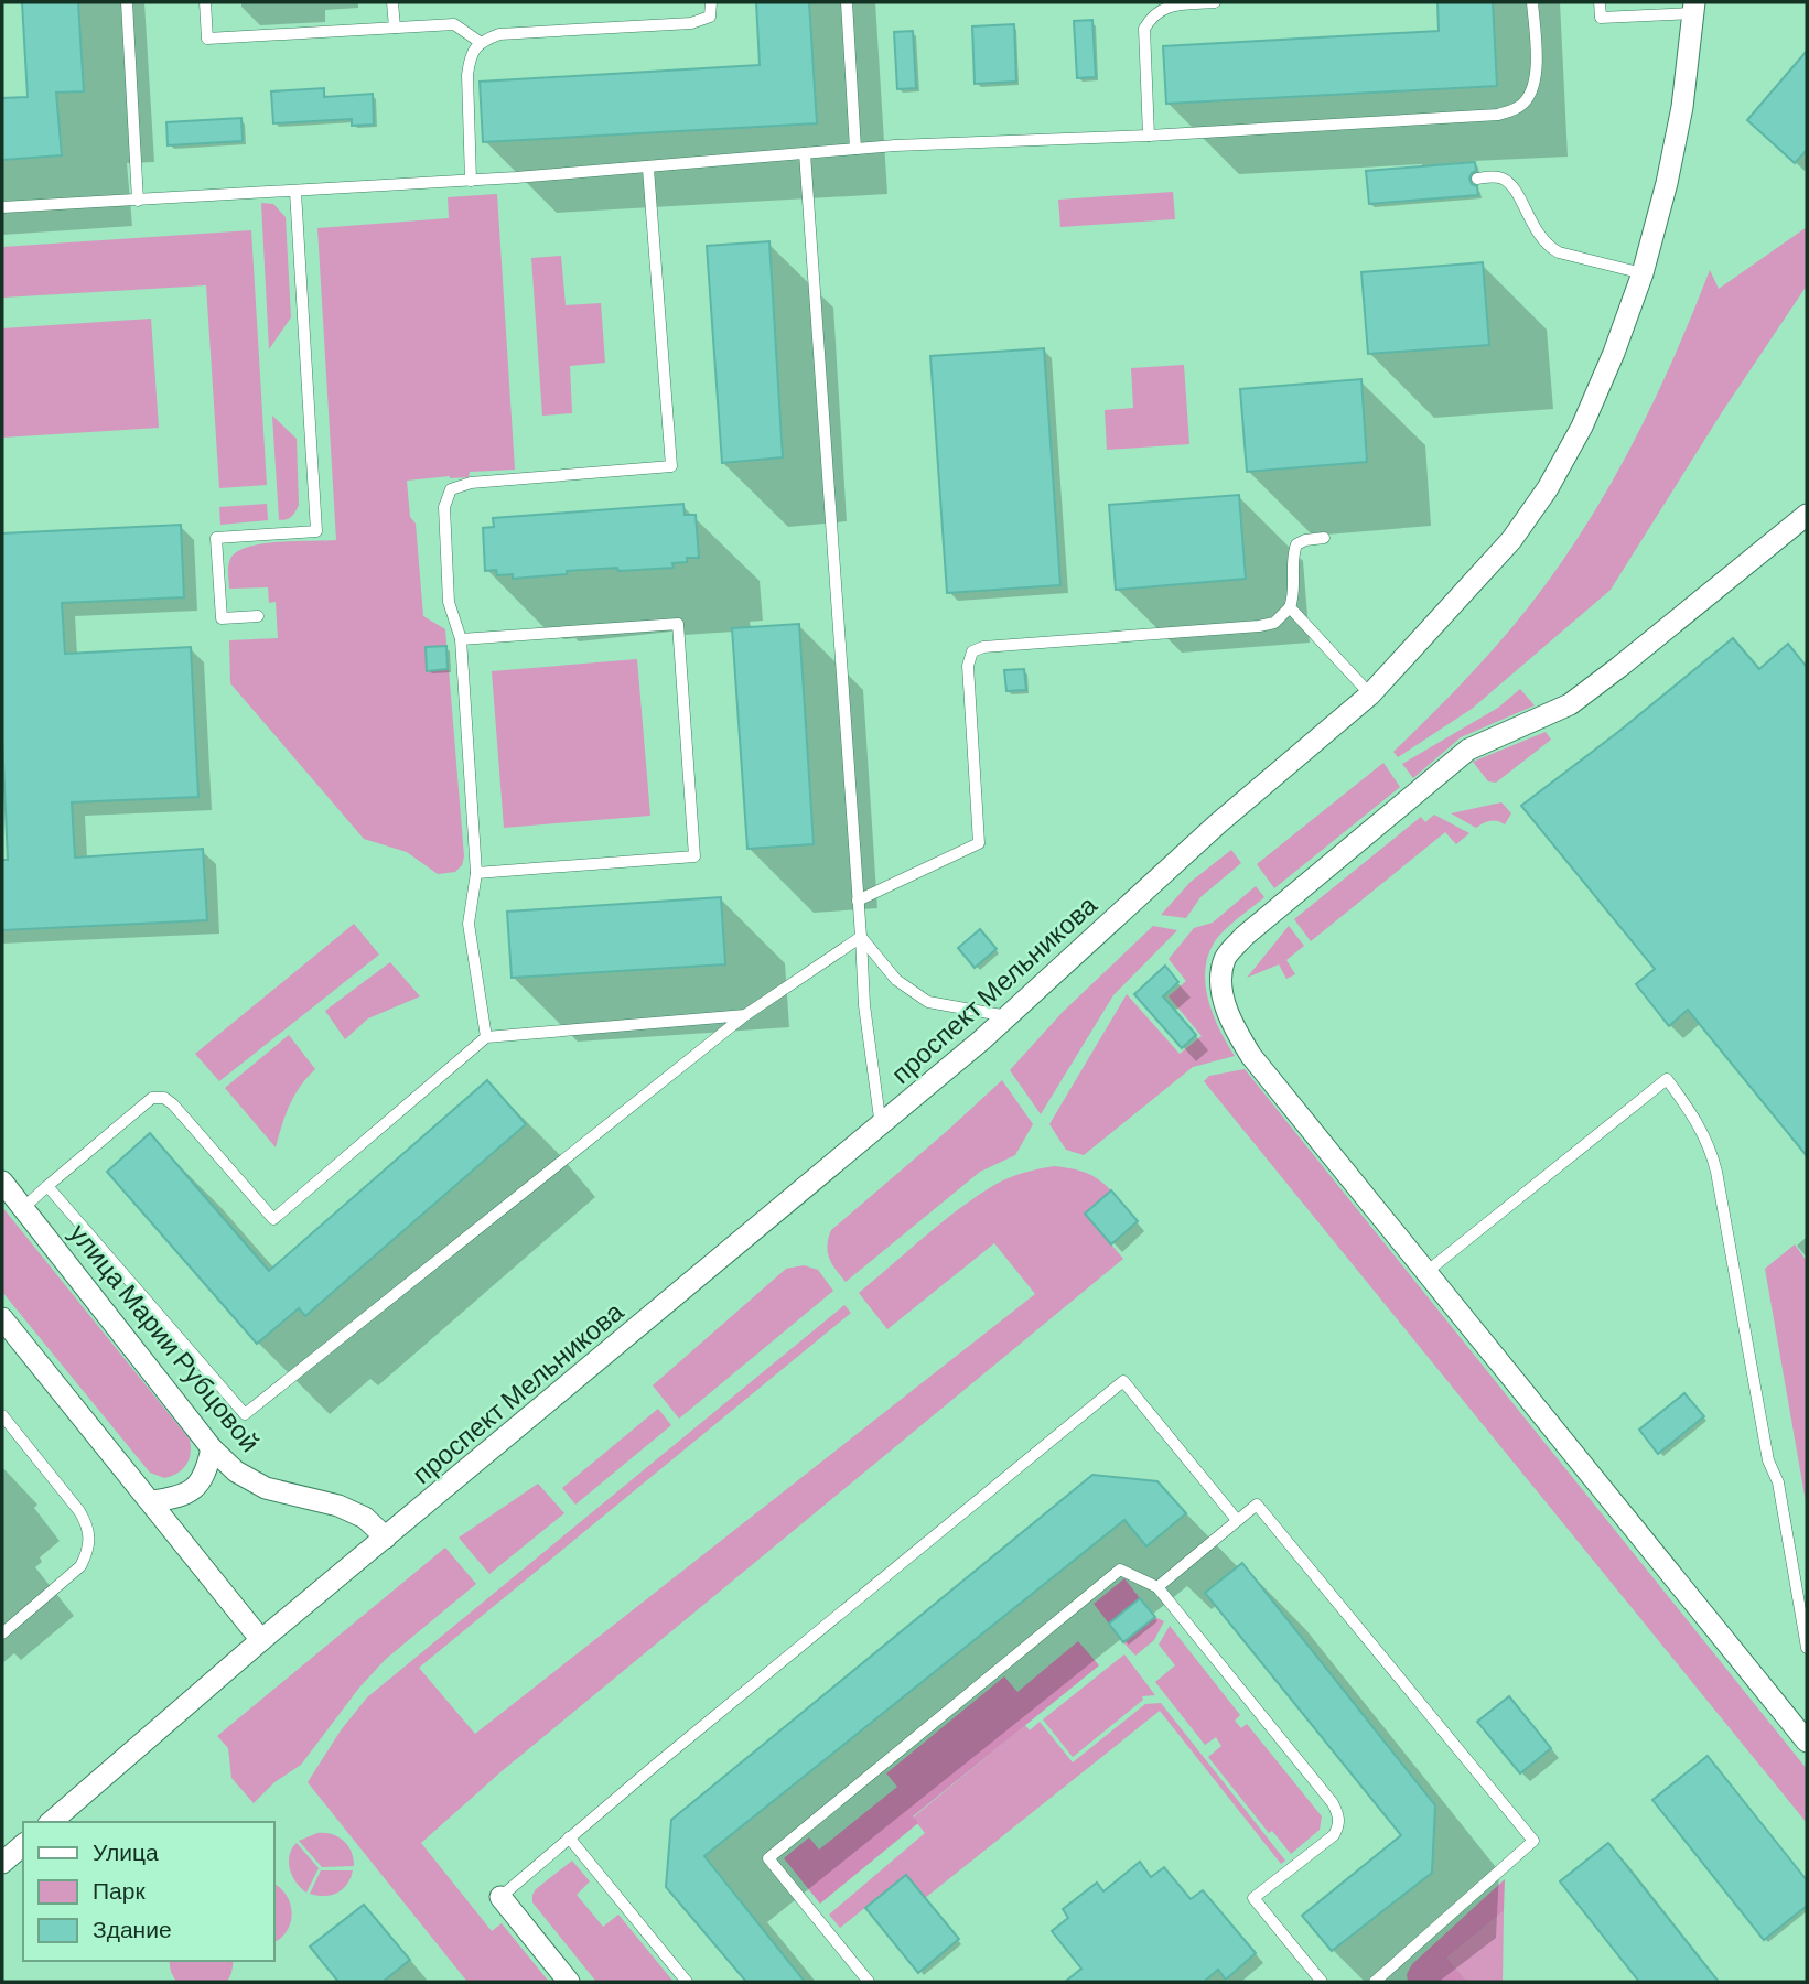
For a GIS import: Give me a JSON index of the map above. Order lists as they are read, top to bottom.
{
  "streets": {
    "street": ["проспект Мельникова", "улица Марии Рубцовой"]
  },
  "crossings": [
    ["проспект Мельникова", "улица Марии Рубцовой"]
  ],
  "legend": ["Улица", "Парк", "Здание"]
}
